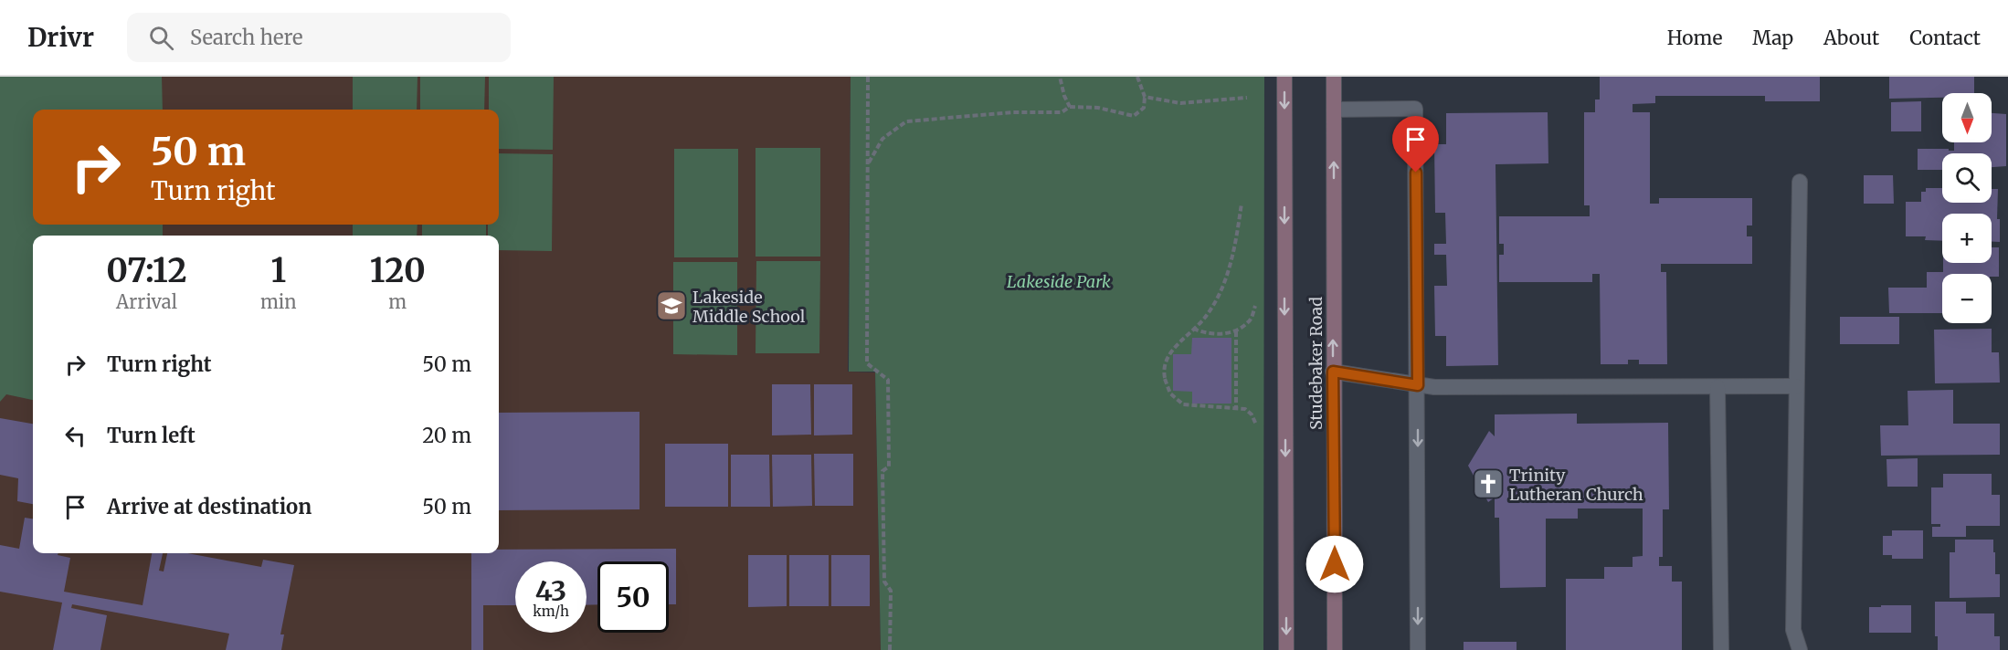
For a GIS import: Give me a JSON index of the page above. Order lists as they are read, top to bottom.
{
  "streets": {
    "main road": ["Studebaker Road"]
  },
  "parks": ["Lakeside Park"],
  "places": {
    "school or university": ["Lakeside Middle School"],
    "church": ["Trinity Lutheran Church"]
  },
  "north": "bottom",
  "page": {
    "header": "Drivr",
    "search": "Search here",
    "nav": [
      "Home",
      "Map",
      "About",
      "Contact"
    ],
    "map_buttons": ["+", "−"],
    "turn": ["50 m", "Turn right"],
    "eta": [
      "07:12",
      "Arrival",
      "1",
      "min",
      "120",
      "m"
    ],
    "list": [
      {
        "name": "Turn right",
        "value": "50 m"
      },
      {
        "name": "Turn left",
        "value": "20 m"
      },
      {
        "name": "Arrive at destination",
        "value": "50 m"
      }
    ],
    "speed": "43 km/h",
    "limit": "50"
  }
}
